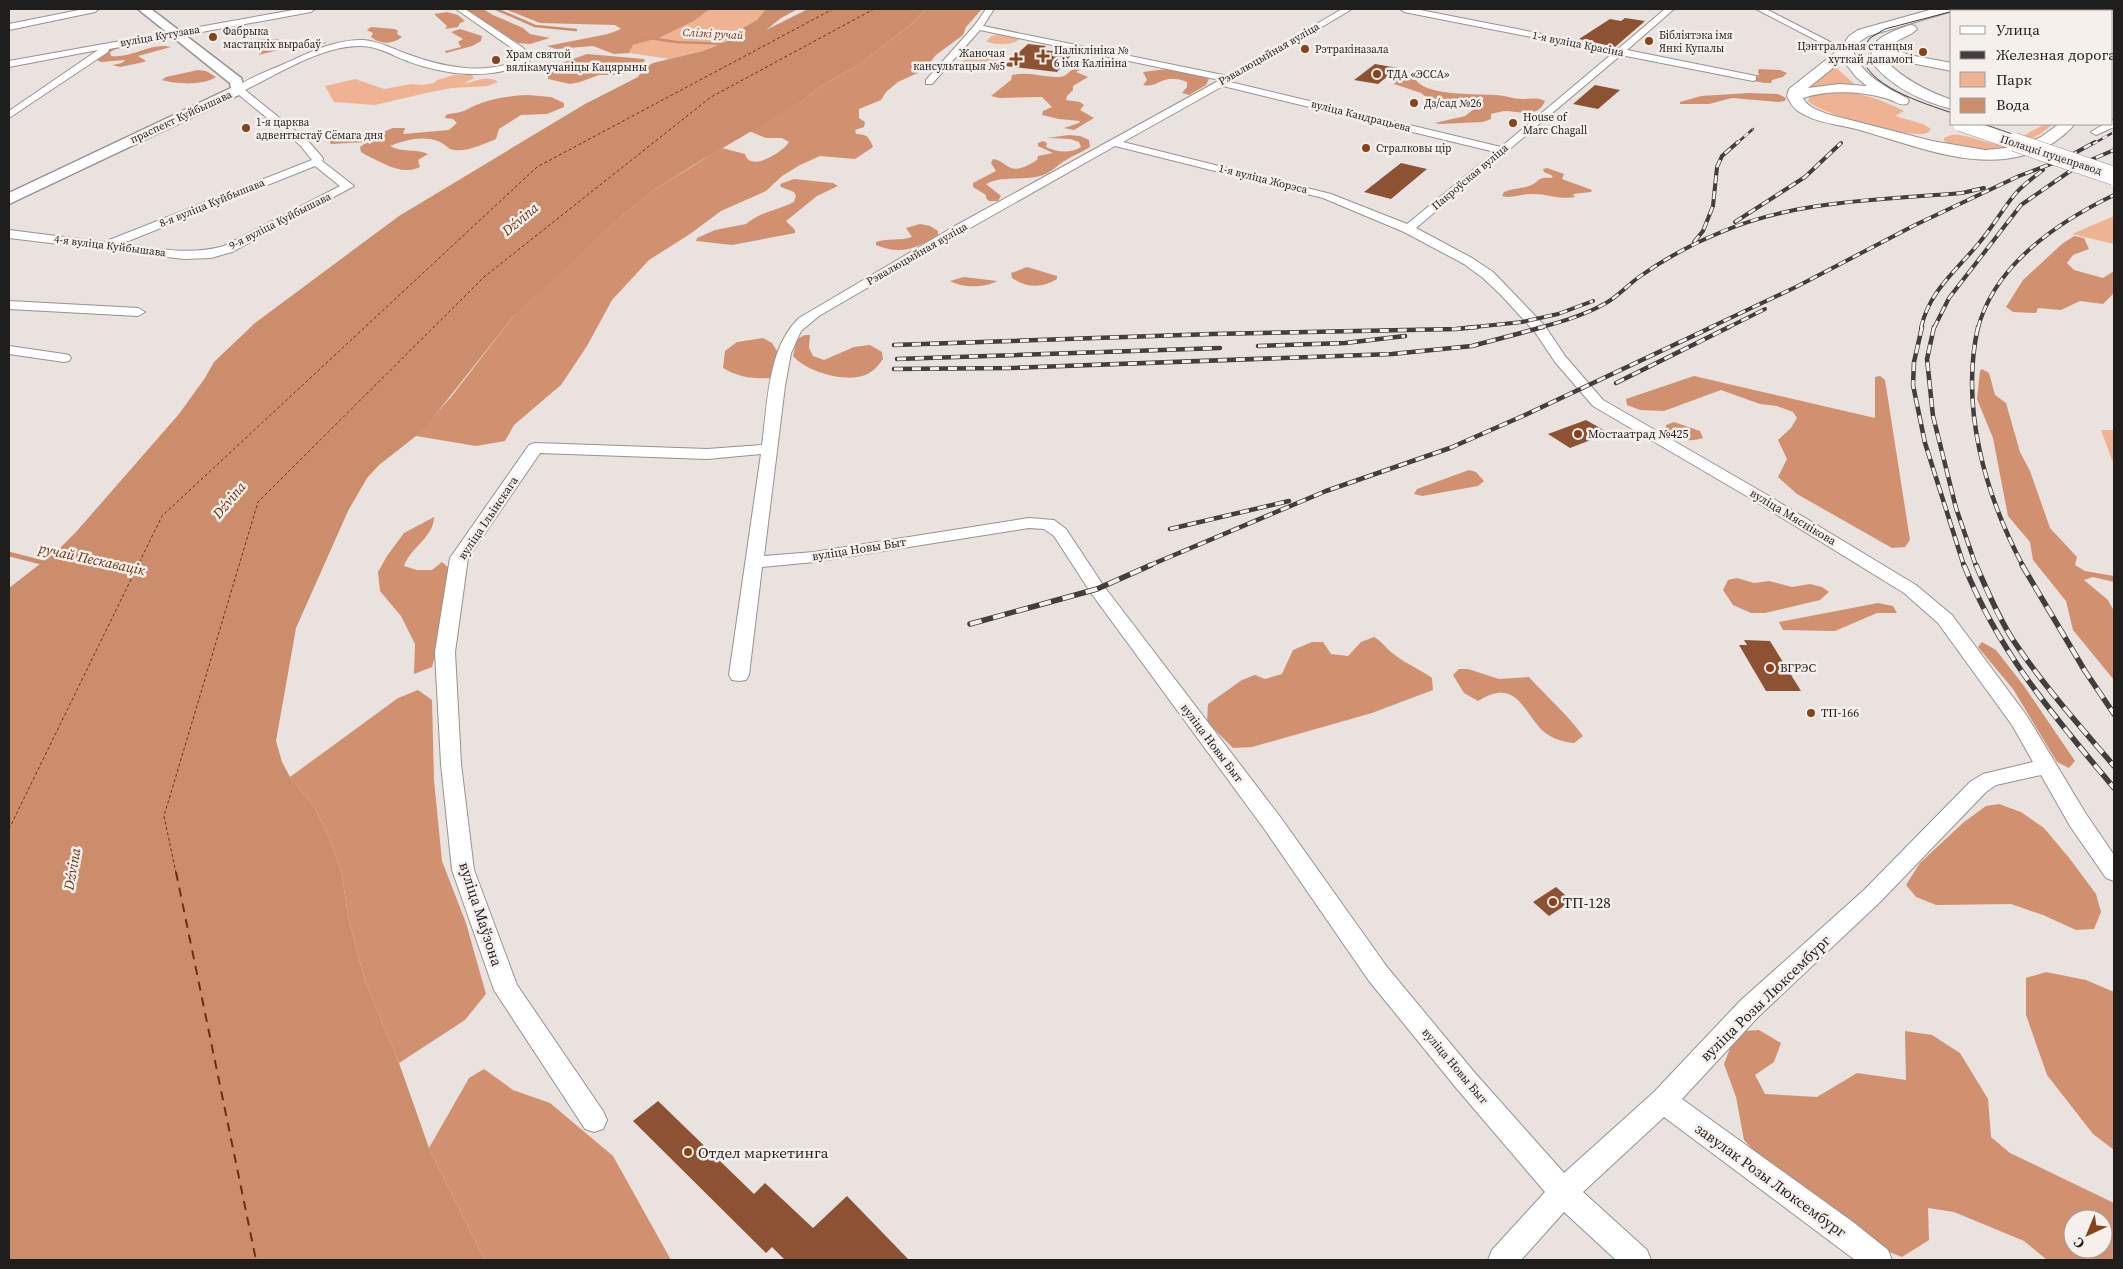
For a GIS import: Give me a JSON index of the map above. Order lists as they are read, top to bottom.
{
  "streets": {
    "main road": ["Полацкі пуцеправод"],
    "street": [
      "вуліца Кутузава",
      "1-я вуліца Красіна",
      "Рэвалюцыйная вуліца",
      "вуліца Кандрацьева",
      "праспект Куйбышава",
      "Пакроўская вуліца",
      "1-я вуліца Жорэса",
      "8-я вуліца Куйбышава",
      "9-я вуліца Куйбышава",
      "4-я вуліца Куйбышава",
      "вуліца Мяснікова",
      "вуліца Ільінскага",
      "вуліца Новы Быт",
      "вуліца Маўзона",
      "вуліца Розы Люксембург",
      "завулак Розы Люксембург"
    ]
  },
  "crossings": [
    ["1-я вуліца Красіна", "Пакроўская вуліца"],
    ["Рэвалюцыйная вуліца", "вуліца Кандрацьева"],
    ["Рэвалюцыйная вуліца", "1-я вуліца Жорэса"],
    ["Рэвалюцыйная вуліца", "вуліца Ільінскага"],
    ["Рэвалюцыйная вуліца", "вуліца Новы Быт"],
    ["вуліца Кандрацьева", "Пакроўская вуліца"],
    ["Пакроўская вуліца", "1-я вуліца Жорэса"],
    ["Пакроўская вуліца", "вуліца Мяснікова"],
    ["1-я вуліца Жорэса", "вуліца Мяснікова"],
    ["8-я вуліца Куйбышава", "9-я вуліца Куйбышава"],
    ["8-я вуліца Куйбышава", "4-я вуліца Куйбышава"],
    ["9-я вуліца Куйбышава", "4-я вуліца Куйбышава"],
    ["вуліца Мяснікова", "вуліца Розы Люксембург"],
    ["вуліца Ільінскага", "вуліца Маўзона"],
    ["вуліца Новы Быт", "вуліца Розы Люксембург"],
    ["вуліца Розы Люксембург", "завулак Розы Люксембург"]
  ],
  "water": ["Слізкі ручай", "Dźvina", "ручай Пескавацік"],
  "places": {
    "other": [
      "Фабрыка мастацкіх вырабаў",
      "Бібліятэка імя Янкі Купалы",
      "Рэтракіназала",
      "Цэнтральная станцыя хуткай дапамогі",
      "Храм святой вялікамучаніцы Кацярыны",
      "ТДА «ЭССА»",
      "Дз/сад №26",
      "House of Marc Chagall",
      "1-я царква адвентыстаў Сёмага дня",
      "Стралковы цір",
      "Мостаатрад №425",
      "ВГРЭС",
      "ТП-166",
      "ТП-128",
      "Отдел маркетинга"
    ],
    "health": ["Паліклініка № 6 імя Калініна", "Жаночая кансультацыя №5"]
  },
  "legend": [
    "Улица",
    "Железная дорога",
    "Парк",
    "Вода"
  ],
  "north": "bottom left"
}
